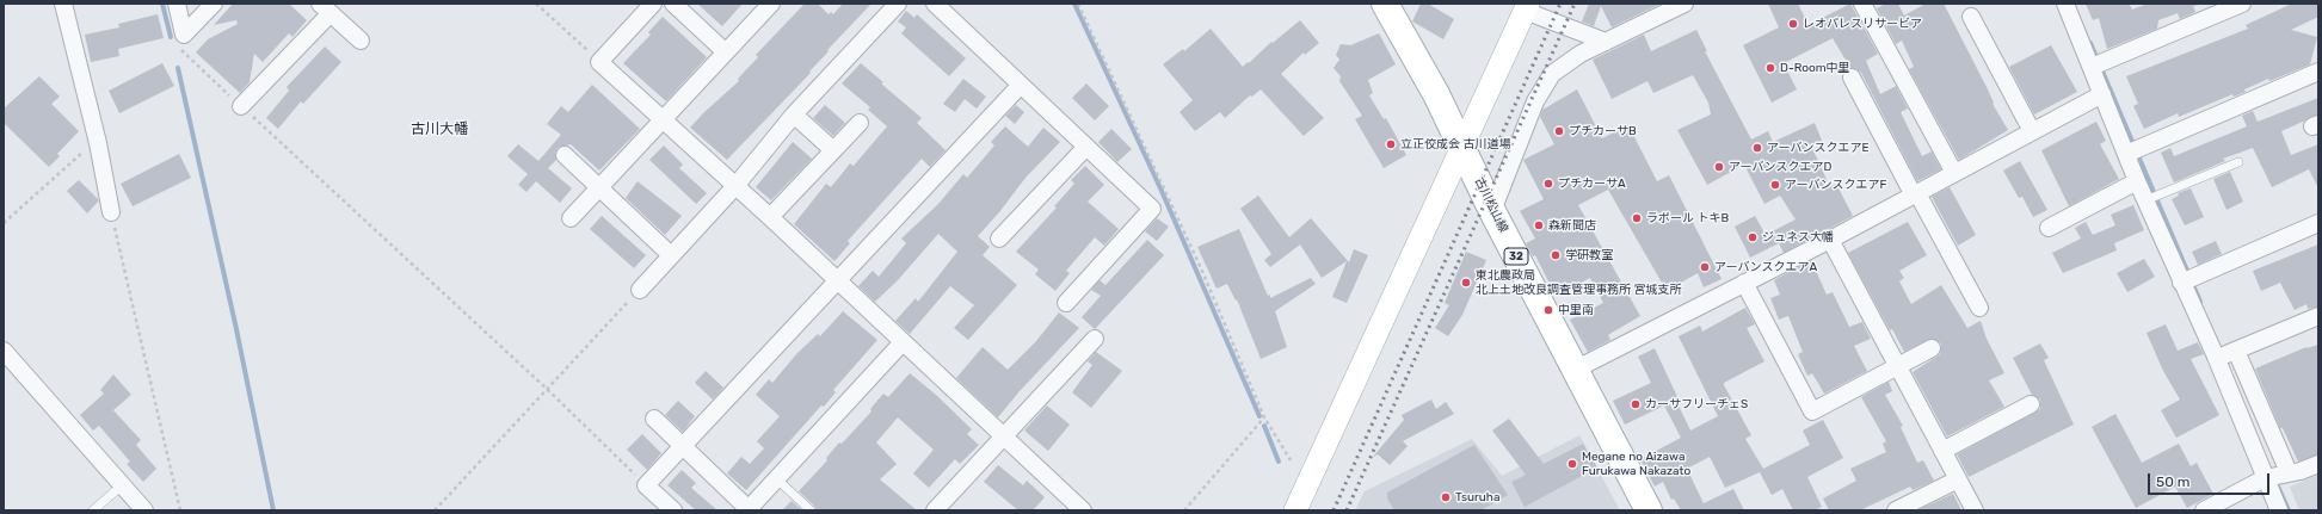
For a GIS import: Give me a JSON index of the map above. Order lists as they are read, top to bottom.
{
  "streets": {
    "main road": ["古川松山線", "32"]
  },
  "districts": ["古川大幡"],
  "places": [
    "レオパレスリサービア",
    "D-Room中里",
    "プチカーサB",
    "立正佼成会 古川道場",
    "アーバンスクエアE",
    "アーバンスクエアD",
    "プチカーサA",
    "アーバンスクエアF",
    "ラポール トキB",
    "森新聞店",
    "ジュネス大幡",
    "学研教室",
    "アーバンスクエアA",
    "東北農政局 北上土地改良調査管理事務所 宮城支所",
    "中里南",
    "カーサフリーチェS",
    "Megane no Aizawa Furukawa Nakazato",
    "Tsuruha"
  ],
  "scale_bar": "50 m"
}
